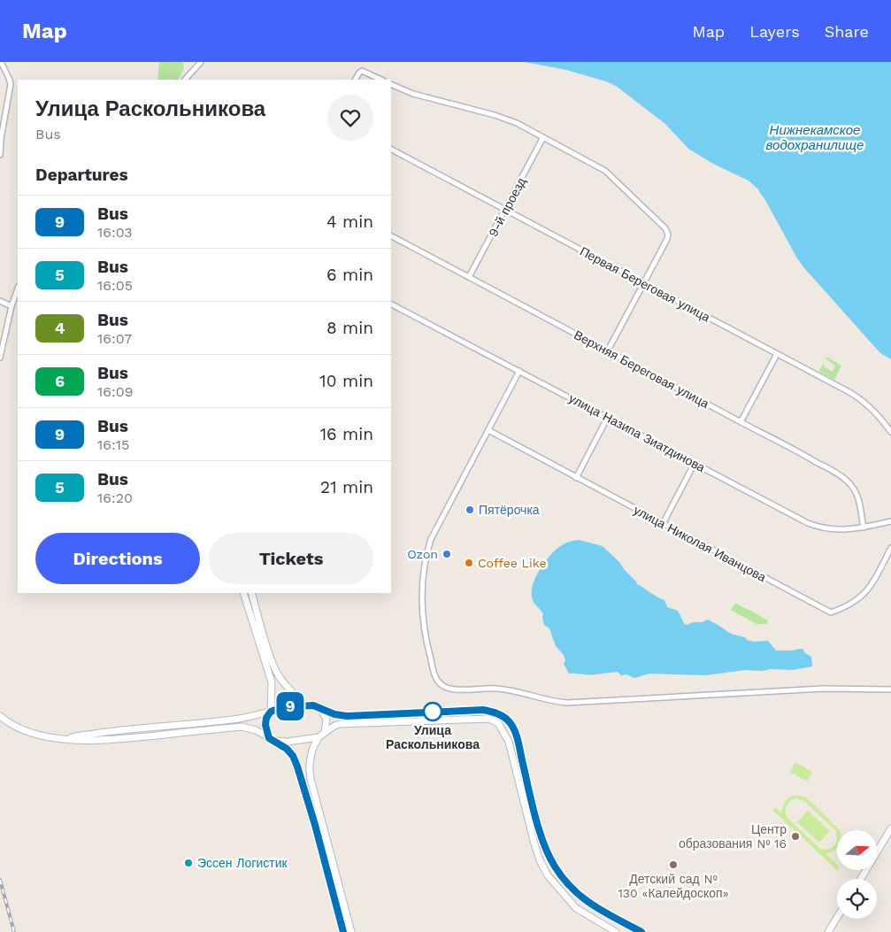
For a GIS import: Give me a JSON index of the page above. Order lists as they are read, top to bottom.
{
  "streets": {
    "street": [
      "9-й проезд",
      "Первая Береговая улица",
      "Верхняя Береговая улица",
      "улица Назипа Зиатдинова",
      "улица Николая Иванцова"
    ]
  },
  "crossings": [
    ["9-й проезд", "Первая Береговая улица"],
    ["9-й проезд", "Верхняя Береговая улица"],
    ["Верхняя Береговая улица", "улица Назипа Зиатдинова"]
  ],
  "water": ["Нижнекамское водохранилище"],
  "places": [
    "Пятёрочка",
    "Ozon",
    "Coffee Like",
    "Улица Раскольникова",
    "Центр образования № 16",
    "Эссен Логистик",
    "Детский сад № 130 «Калейдоскоп»"
  ],
  "lines": ["bus line 9"],
  "north": "right",
  "page": {
    "header": "Map",
    "nav": ["Map", "Layers", "Share"],
    "on_map": "9",
    "heading": [
      ["Улица Раскольникова", "Bus"],
      "Departures"
    ],
    "list": [
      {
        "mark": "9",
        "name": "Bus",
        "note": "16:03",
        "value": "4 min"
      },
      {
        "mark": "5",
        "name": "Bus",
        "note": "16:05",
        "value": "6 min"
      },
      {
        "mark": "4",
        "name": "Bus",
        "note": "16:07",
        "value": "8 min"
      },
      {
        "mark": "6",
        "name": "Bus",
        "note": "16:09",
        "value": "10 min"
      },
      {
        "mark": "9",
        "name": "Bus",
        "note": "16:15",
        "value": "16 min"
      },
      {
        "mark": "5",
        "name": "Bus",
        "note": "16:20",
        "value": "21 min"
      }
    ],
    "buttons": ["Directions", "Tickets"]
  }
}
